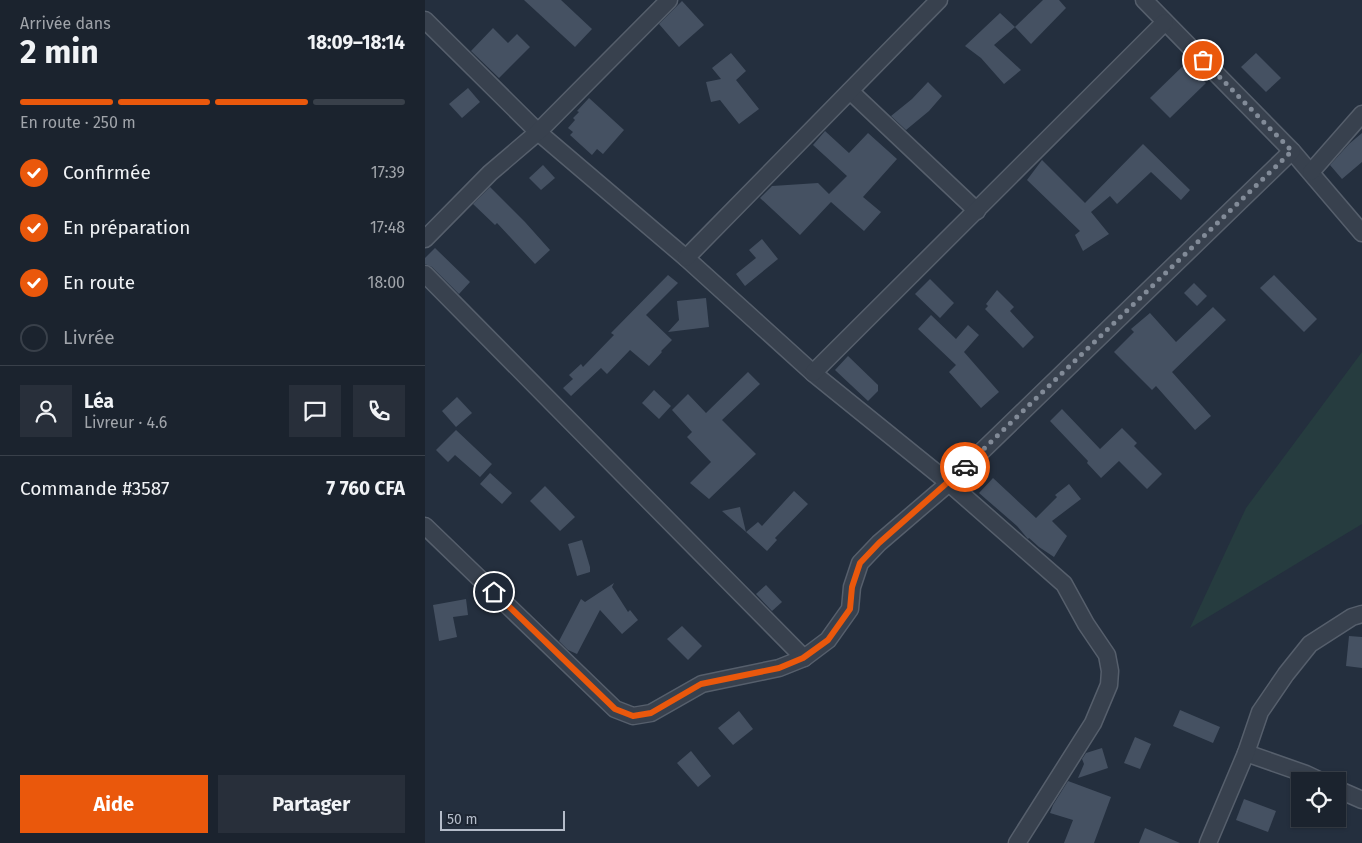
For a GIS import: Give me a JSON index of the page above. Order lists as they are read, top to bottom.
{
  "scale_bar": "50 m",
  "page": {
    "heading": ["2 min", "Arrivée dans", "18:09–18:14"],
    "panel": [
      "Léa",
      "Livreur · 4.6",
      "Commande #3587",
      "7 760 CFA"
    ],
    "bar": "En route · 250 m",
    "list": [
      ["Confirmée", "17:39"],
      ["En préparation", "17:48"],
      ["En route", "18:00"],
      "Livrée"
    ],
    "buttons": ["Aide", "Partager"],
    "scale": "50 m"
  }
}
